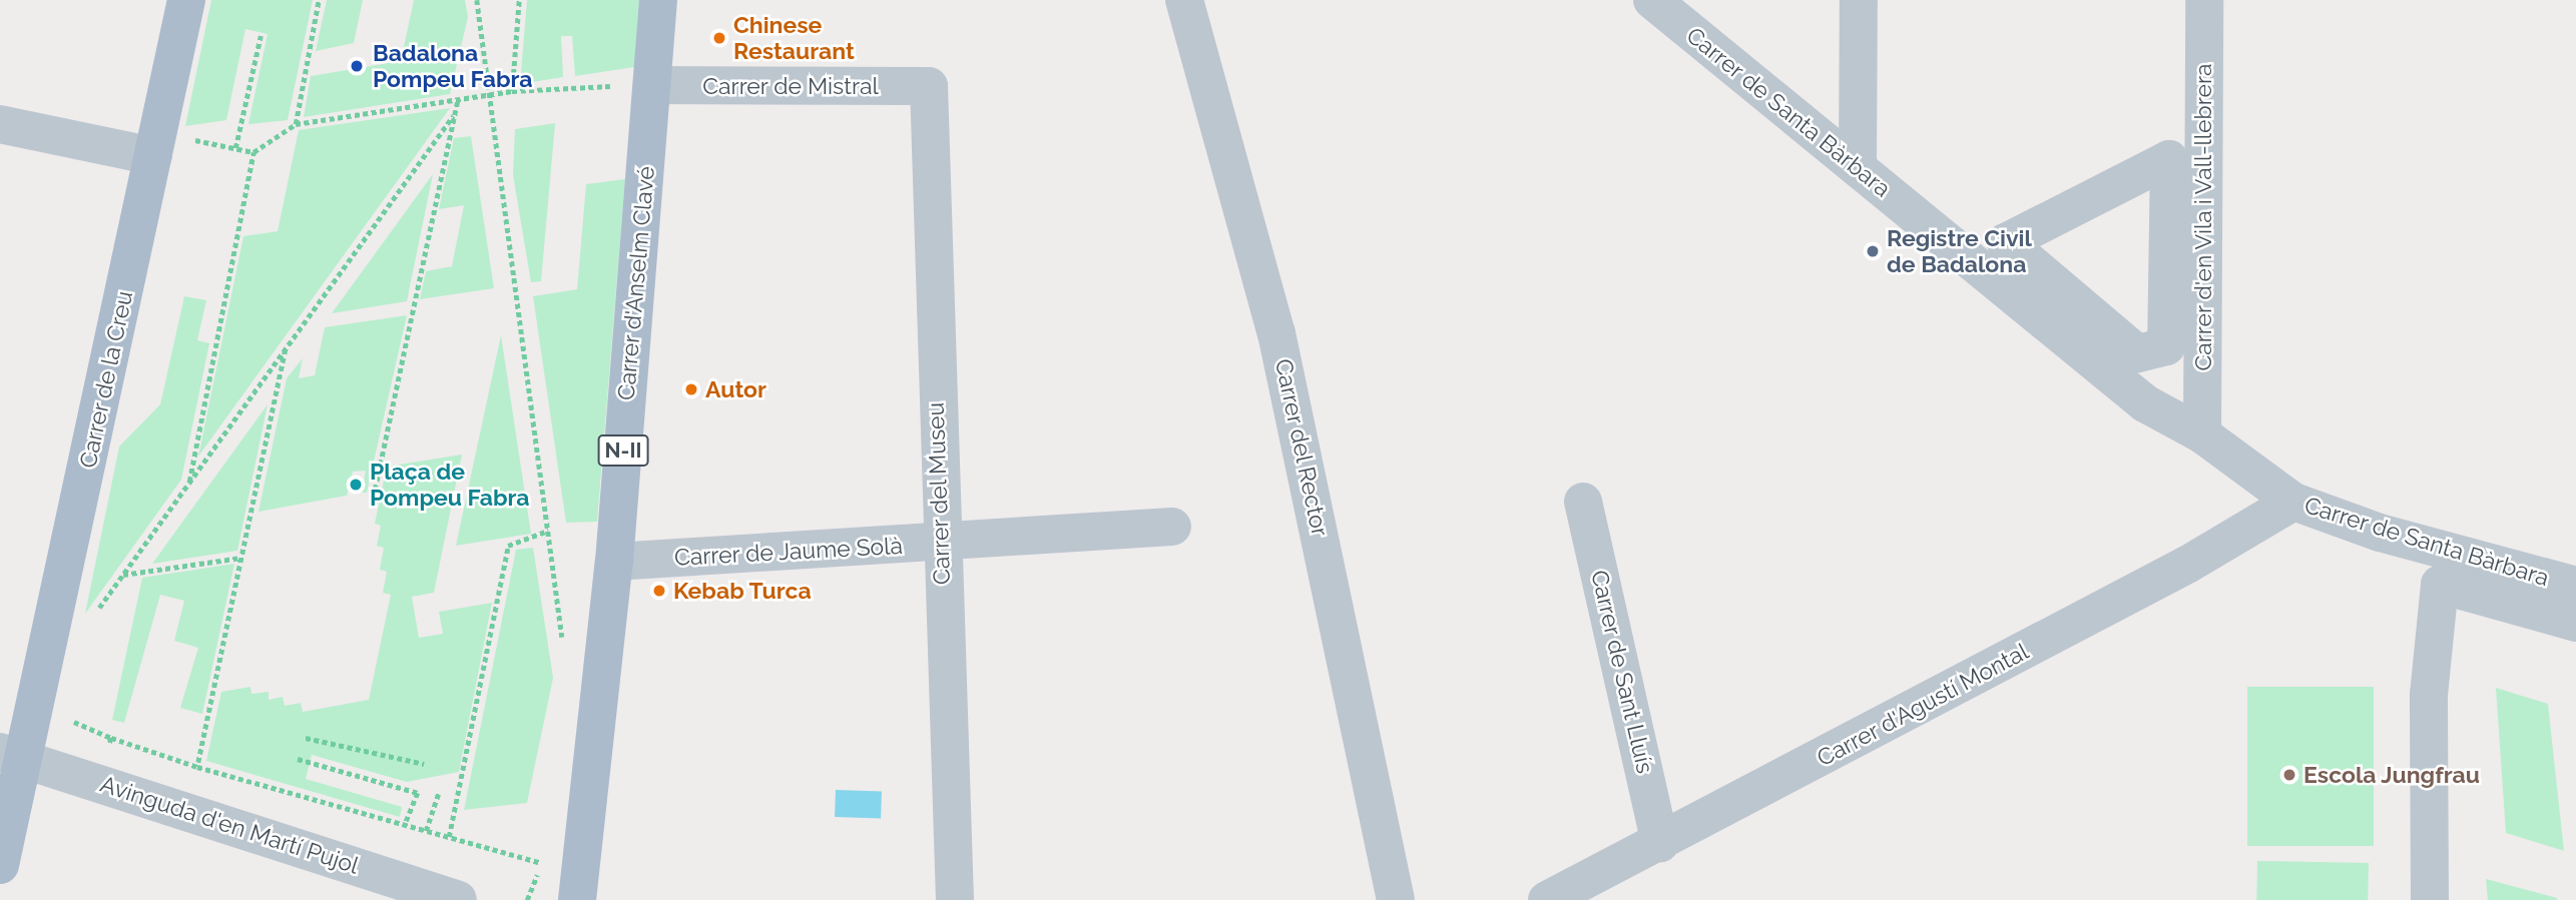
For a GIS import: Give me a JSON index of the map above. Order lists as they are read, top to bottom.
{
  "streets": {
    "main road": ["Carrer d'Anselm Clavé", "Carrer de la Creu", "N-II"],
    "street": [
      "Carrer de Mistral",
      "Carrer de Santa Bàrbara",
      "Carrer d'en Vila i Vall-llebrera",
      "Carrer del Rector",
      "Carrer del Museu",
      "Carrer de Jaume Solà",
      "Carrer de Sant Lluís",
      "Carrer d'Agustí Montal",
      "Avinguda d'en Martí Pujol"
    ]
  },
  "crossings": [
    ["Carrer de Mistral", "Carrer d'Anselm Clavé"],
    ["Carrer de Mistral", "Carrer del Museu"],
    ["Carrer de Santa Bàrbara", "Carrer d'en Vila i Vall-llebrera"],
    ["Carrer de Santa Bàrbara", "Carrer d'Agustí Montal"],
    ["Carrer d'Anselm Clavé", "Carrer de Jaume Solà"],
    ["Carrer de la Creu", "Avinguda d'en Martí Pujol"],
    ["Carrer del Museu", "Carrer de Jaume Solà"],
    ["Carrer de Sant Lluís", "Carrer d'Agustí Montal"]
  ],
  "places": [
    "Chinese Restaurant",
    "Badalona Pompeu Fabra",
    "Registre Civil de Badalona",
    "Autor",
    "Plaça de Pompeu Fabra",
    "Kebab Turca",
    "Escola Jungfrau"
  ]
}
